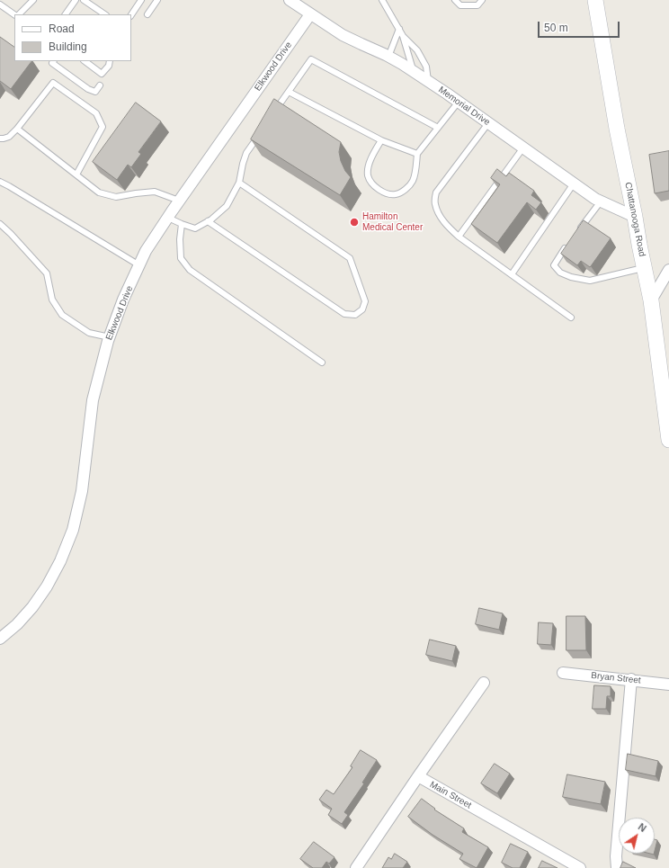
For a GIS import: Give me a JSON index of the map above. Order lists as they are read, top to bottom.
{
  "streets": {
    "main road": ["Chattanooga Road"],
    "street": [
      "Elkwood Drive",
      "Memorial Drive",
      "Bryan Street",
      "Main Street"
    ]
  },
  "crossings": [
    ["Elkwood Drive", "Memorial Drive"],
    ["Memorial Drive", "Chattanooga Road"]
  ],
  "places": ["Hamilton Medical Center"],
  "legend": ["Road", "Building"],
  "scale_bar": "50 m",
  "north": "top right"
}
